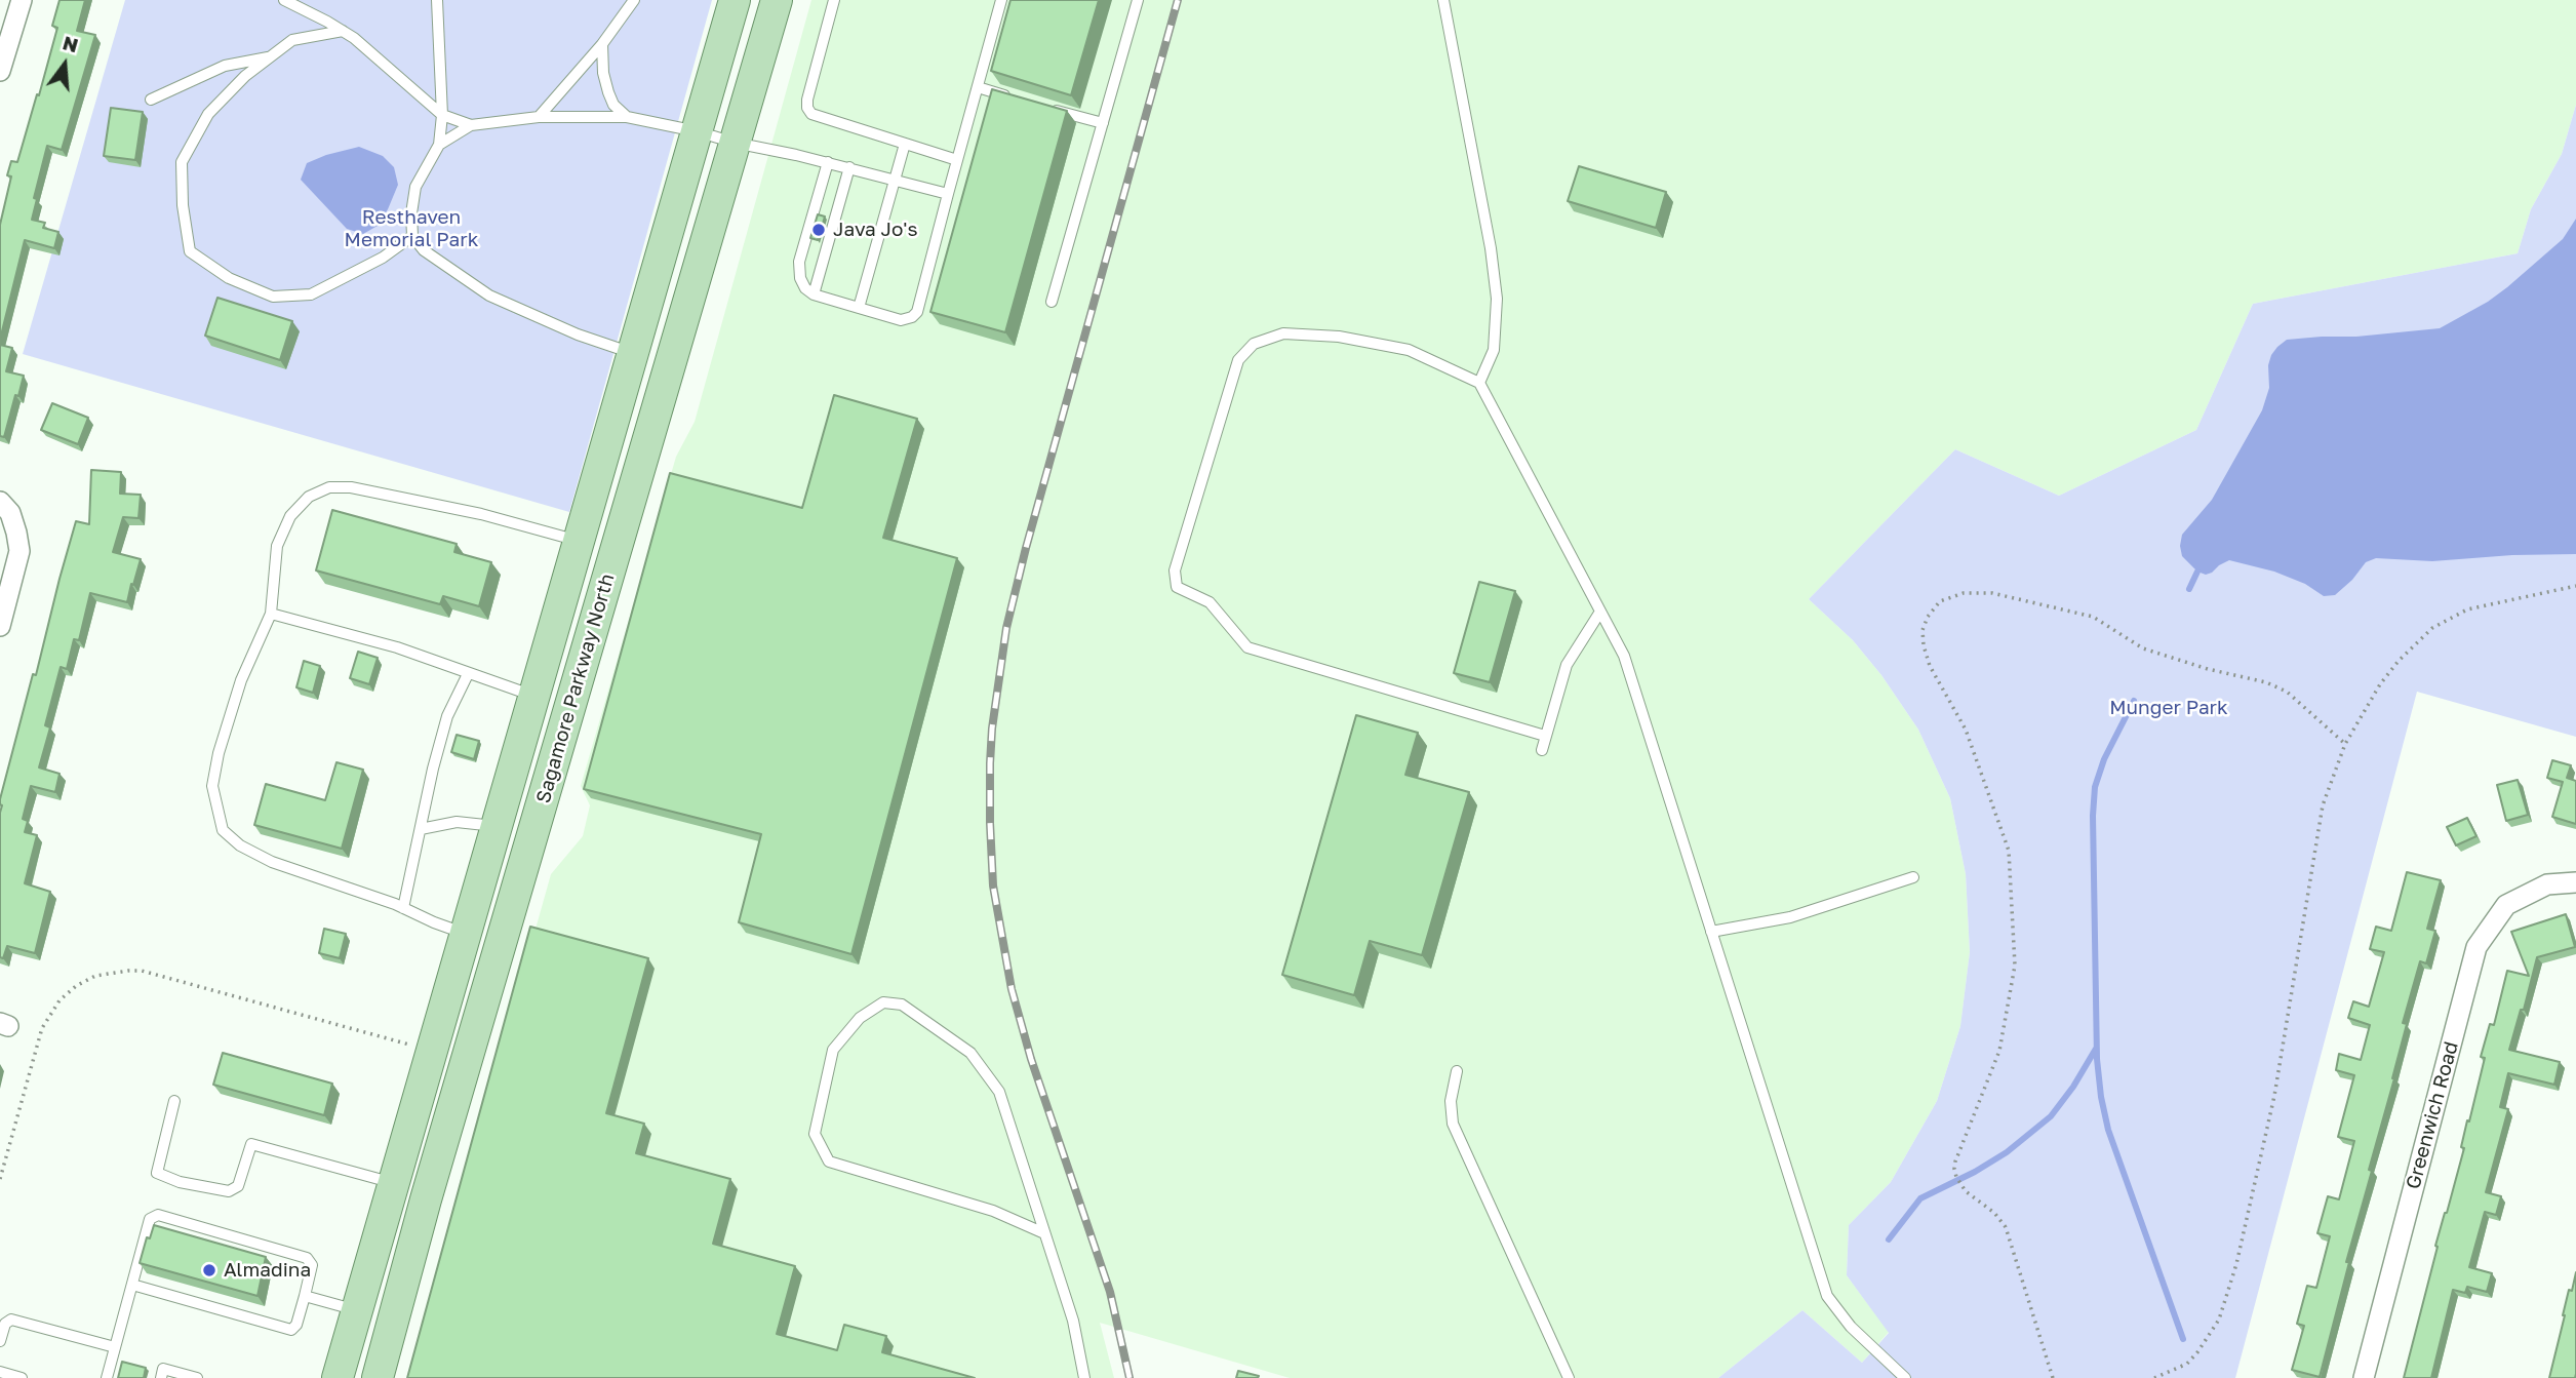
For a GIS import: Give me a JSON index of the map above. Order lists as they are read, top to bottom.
{
  "streets": {
    "main road": ["Sagamore Parkway North"],
    "street": ["Greenwich Road"]
  },
  "parks": ["Resthaven Memorial Park", "Munger Park"],
  "places": ["Java Jo's", "Almadina"],
  "north": "top"
}
